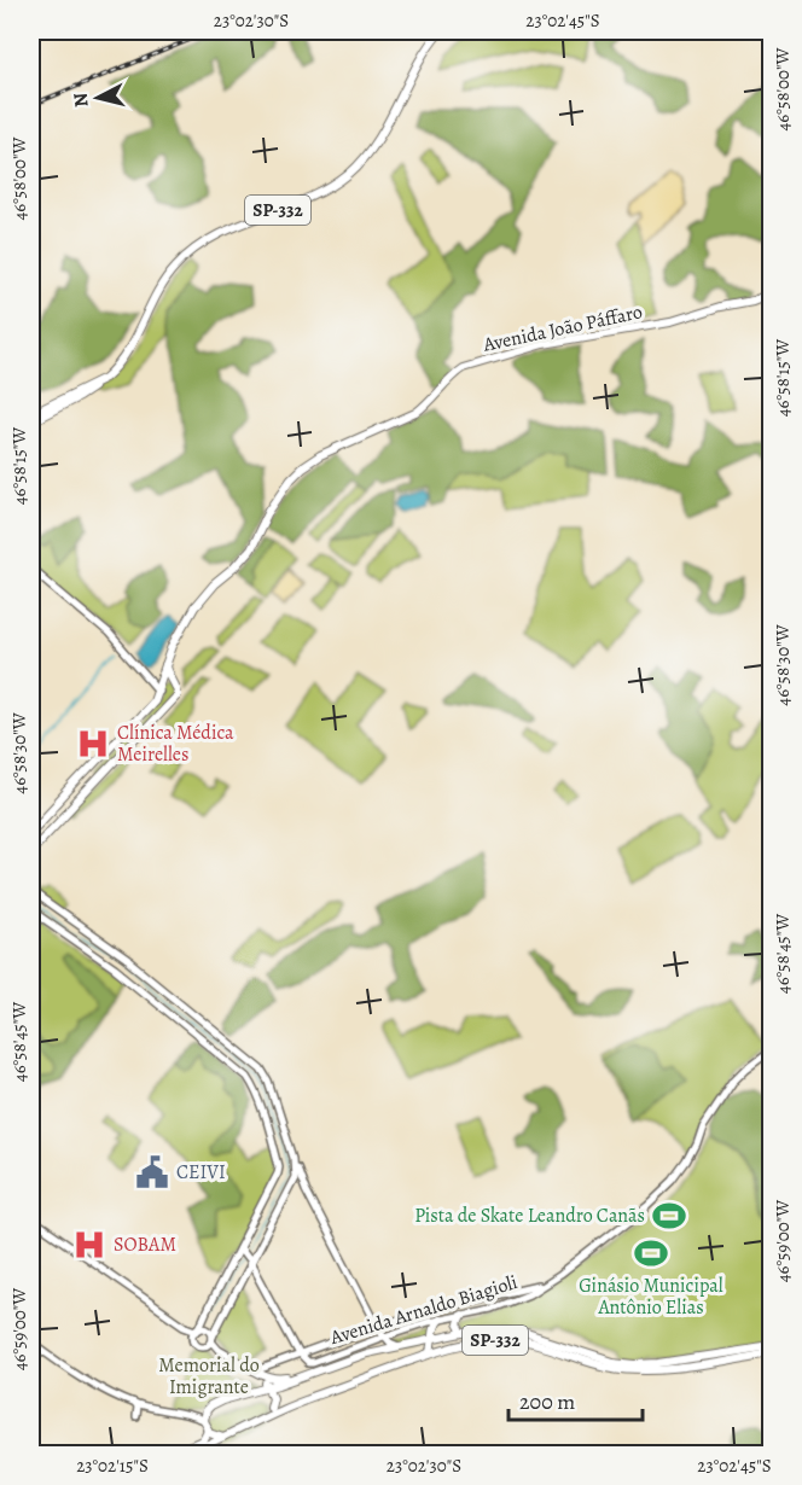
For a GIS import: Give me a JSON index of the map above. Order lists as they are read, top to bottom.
{
  "streets": {
    "main road": ["SP-332", "Avenida João Páffaro", "Avenida Arnaldo Biagioli"]
  },
  "parks": ["Memorial do Imigrante"],
  "places": {
    "hospital": ["Clínica Médica Meirelles", "SOBAM"],
    "public building": ["CEIVI"],
    "sports": ["Pista de Skate Leandro Canãs", "Ginásio Municipal Antônio Elias"]
  },
  "scale_bar": "200 m",
  "north": "left",
  "coordinates": [
    "23°02'30\"S",
    "23°02'45\"S",
    "46°58'00\"W",
    "46°58'15\"W",
    "46°58'30\"W",
    "46°58'45\"W",
    "46°59'00\"W",
    "23°02'15\"S"
  ]
}
